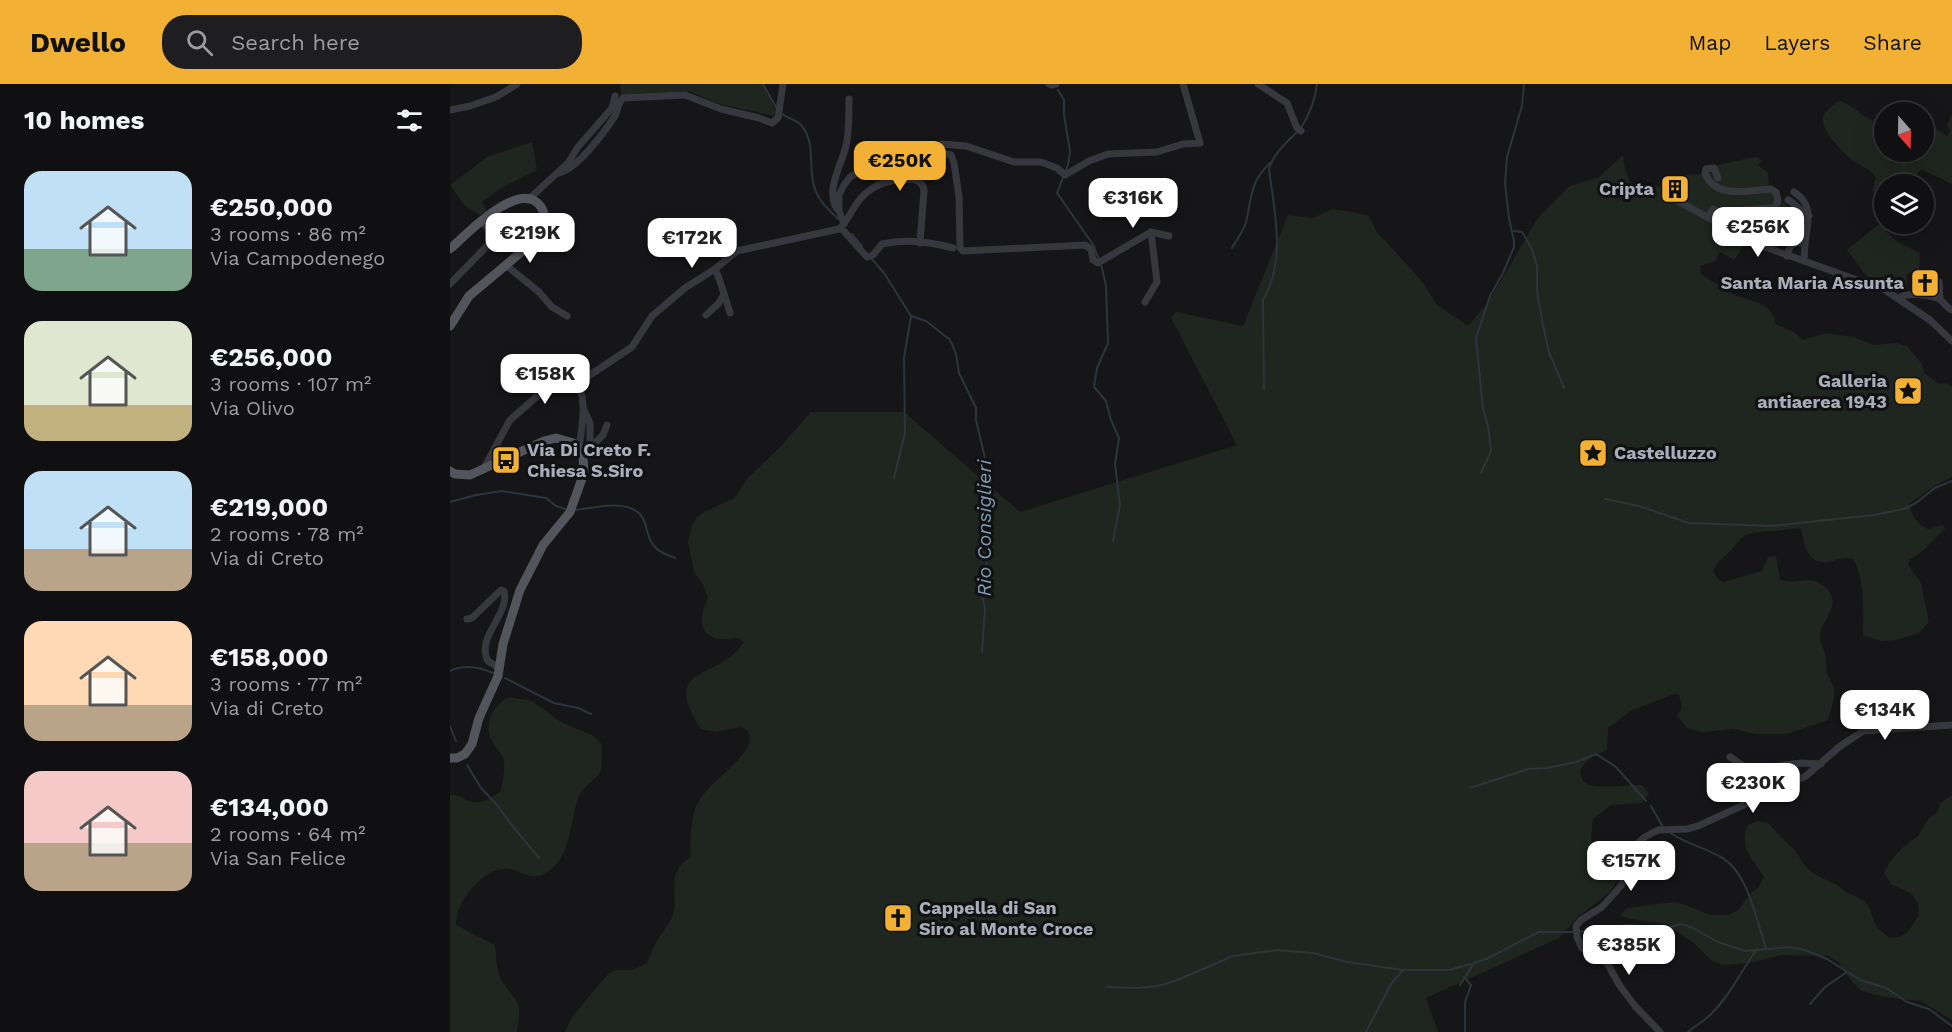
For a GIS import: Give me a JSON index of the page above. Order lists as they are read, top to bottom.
{
  "water": ["Rio Consiglieri"],
  "places": {
    "building": ["Cripta"],
    "church": ["Santa Maria Assunta", "Cappella di San Siro al Monte Croce"],
    "place": ["Galleria antiaerea 1943", "Castelluzzo"],
    "bus stop": ["Via Di Creto F. Chiesa S.Siro"]
  },
  "north": "bottom",
  "page": {
    "header": "Dwello",
    "search": "Search here",
    "nav": ["Map", "Layers", "Share"],
    "heading": "10 homes",
    "price": [
      "€250K",
      "€316K",
      "€256K",
      "€219K",
      "€172K",
      "€158K",
      "€134K",
      "€230K",
      "€157K",
      "€385K"
    ],
    "list": [
      {
        "name": "€250,000",
        "note": "3 rooms · 86 m² · Via Campodenego"
      },
      {
        "name": "€256,000",
        "note": "3 rooms · 107 m² · Via Olivo"
      },
      {
        "name": "€219,000",
        "note": "2 rooms · 78 m² · Via di Creto"
      },
      {
        "name": "€158,000",
        "note": "3 rooms · 77 m² · Via di Creto"
      },
      {
        "name": "€134,000",
        "note": "2 rooms · 64 m² · Via San Felice"
      }
    ]
  }
}
